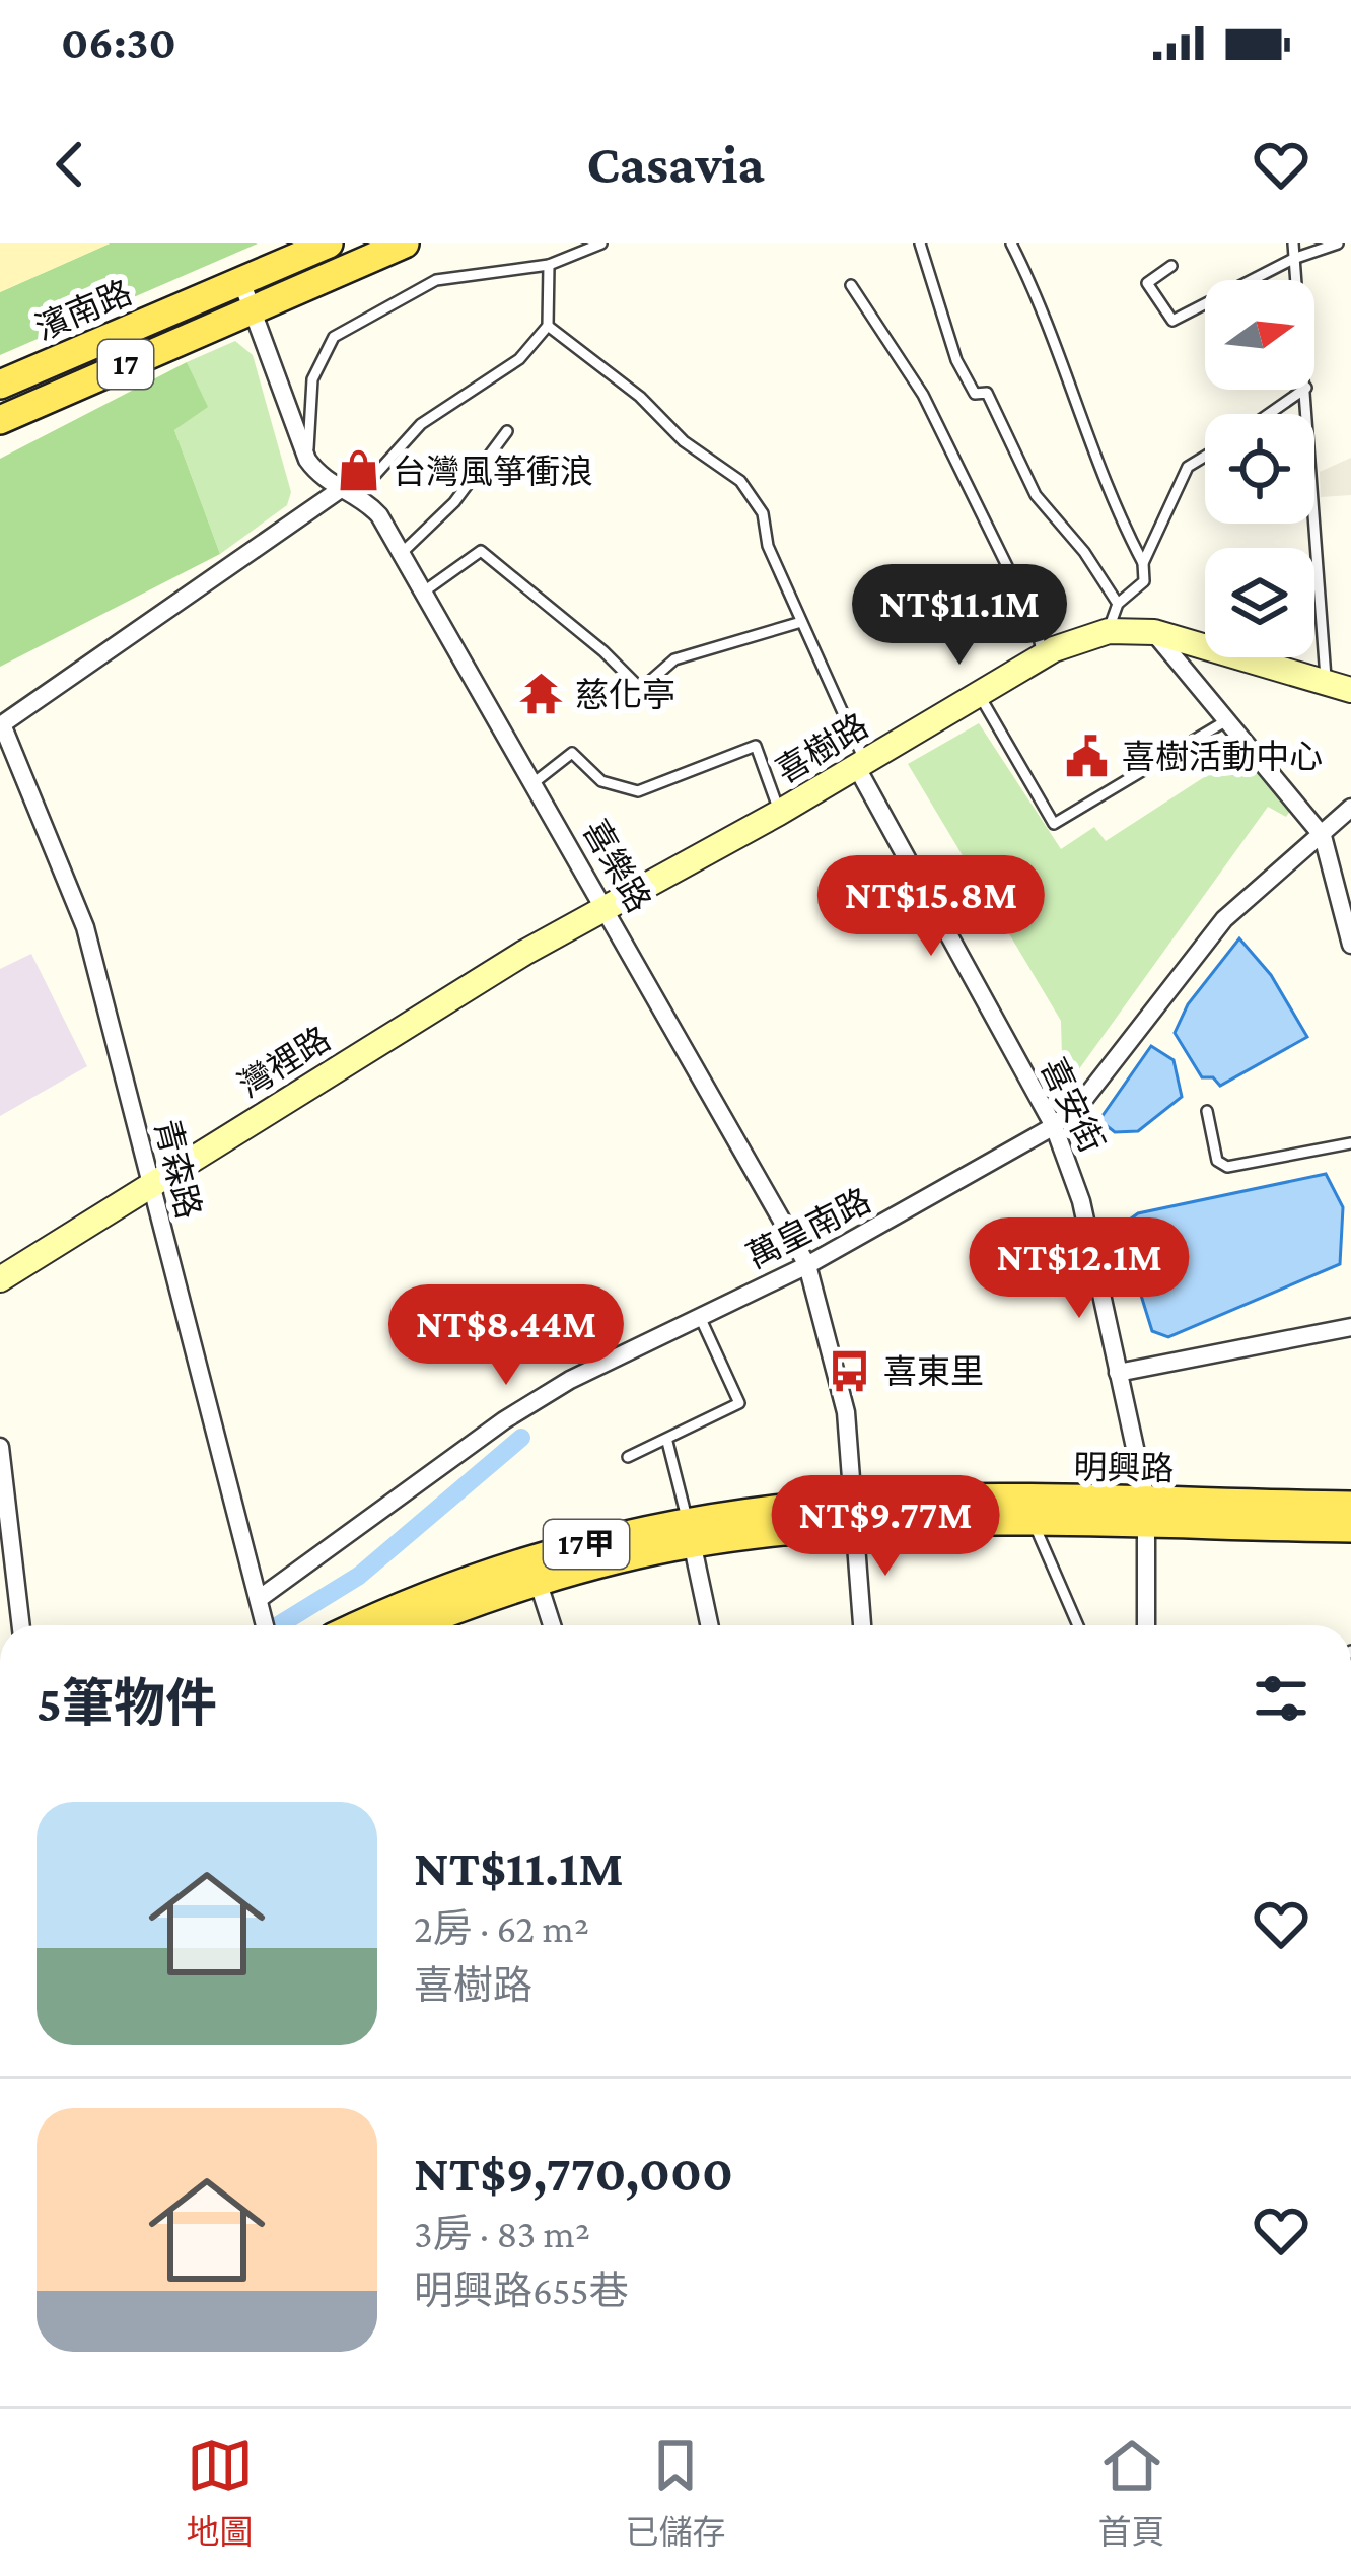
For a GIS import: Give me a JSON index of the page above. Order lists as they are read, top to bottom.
{
  "streets": {
    "main road": [
      "濱南路",
      "17",
      "明興路",
      "17甲"
    ],
    "street": [
      "喜樹路",
      "喜樂路",
      "灣裡路",
      "喜安街",
      "青森路",
      "萬皇南路"
    ]
  },
  "crossings": [
    ["濱南路", "喜樂路"],
    ["喜樹路", "喜樂路"],
    ["喜樹路", "灣裡路"],
    ["喜樹路", "喜安街"],
    ["喜樂路", "灣裡路"],
    ["喜樂路", "萬皇南路"],
    ["喜樂路", "明興路"],
    ["灣裡路", "青森路"],
    ["喜安街", "萬皇南路"],
    ["喜安街", "明興路"],
    ["青森路", "萬皇南路"]
  ],
  "places": {
    "shop": ["台灣風箏衝浪"],
    "temple": ["慈化亭"],
    "public building": ["喜樹活動中心"],
    "bus stop": ["喜東里"]
  },
  "north": "right",
  "page": {
    "status": "06:30",
    "header": "Casavia",
    "price": [
      "NT$11.1M",
      "NT$15.8M",
      "NT$12.1M",
      "NT$8.44M",
      "NT$9.77M"
    ],
    "heading": "5筆物件",
    "list": [
      {
        "name": "NT$11.1M",
        "note": "2房 · 62 m² · 喜樹路"
      },
      {
        "name": "NT$9,770,000",
        "note": "3房 · 83 m² · 明興路655巷"
      }
    ],
    "tabs": ["地圖", "已儲存", "首頁"]
  }
}
